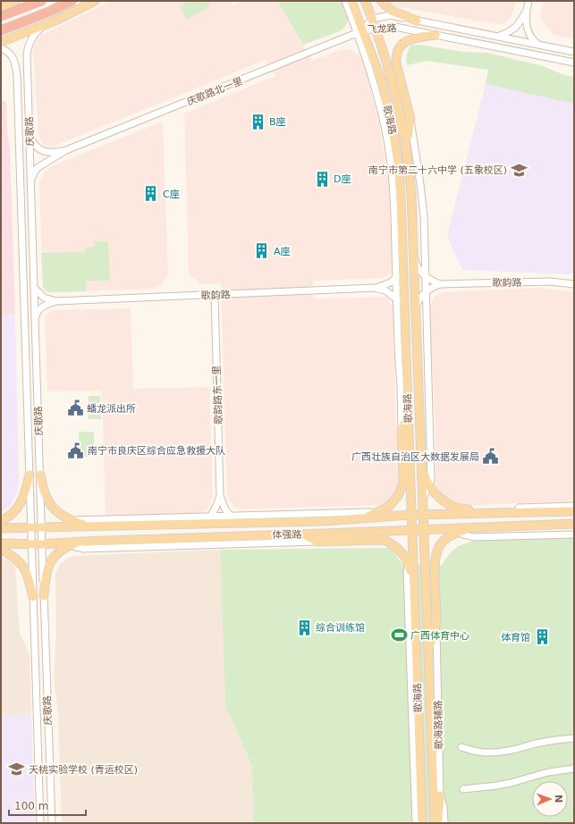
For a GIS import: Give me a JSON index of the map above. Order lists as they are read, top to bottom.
{
  "streets": {
    "main road": ["歌海路", "体强路"],
    "street": [
      "飞龙路",
      "庆歌路北一里",
      "庆歌路",
      "歌韵路",
      "歌韵路东一里",
      "歌海路辅路"
    ]
  },
  "crossings": [
    ["飞龙路", "庆歌路北一里"],
    ["飞龙路", "歌海路"],
    ["庆歌路北一里", "歌海路"],
    ["庆歌路北一里", "庆歌路"],
    ["歌海路", "歌韵路"],
    ["歌海路", "体强路"],
    ["庆歌路", "歌韵路"],
    ["庆歌路", "体强路"],
    ["歌韵路", "歌韵路东一里"],
    ["歌韵路东一里", "体强路"]
  ],
  "places": {
    "building": [
      "B座",
      "D座",
      "C座",
      "A座",
      "综合训练馆",
      "体育馆"
    ],
    "school or university": ["南宁市第二十六中学 (五象校区)", "天桃实验学校 (青运校区)"],
    "public building": ["蟠龙派出所", "南宁市良庆区综合应急救援大队", "广西壮族自治区大数据发展局"],
    "sports": ["广西体育中心"]
  },
  "scale_bar": "100 m",
  "north": "right"
}
